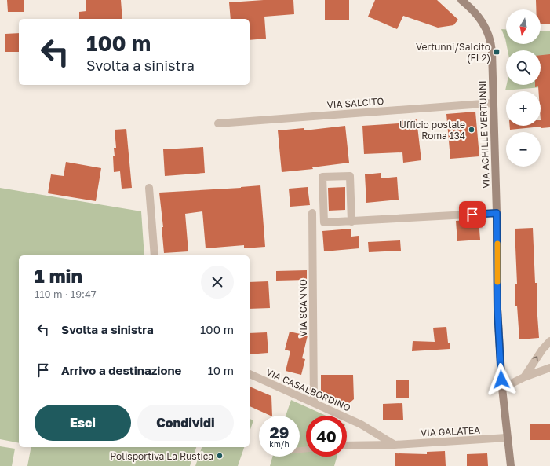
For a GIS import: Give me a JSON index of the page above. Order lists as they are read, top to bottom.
{
  "streets": {
    "street": [
      "VIA SALCITO",
      "VIA ACHILLE VERTUNNI",
      "VIA SCANNO",
      "VIA CASALBORDINO",
      "VIA GALATEA"
    ]
  },
  "crossings": [
    ["VIA SALCITO", "VIA ACHILLE VERTUNNI"],
    ["VIA ACHILLE VERTUNNI", "VIA GALATEA"],
    ["VIA SCANNO", "VIA CASALBORDINO"],
    ["VIA CASALBORDINO", "VIA GALATEA"]
  ],
  "places": {
    "transit": ["Vertunni/Salcito (FL2)"],
    "other": ["Ufficio postale Roma 134", "Polisportiva La Rustica"]
  },
  "north": "bottom",
  "page": {
    "map_buttons": ["+", "−"],
    "turn": ["100 m", "Svolta a sinistra"],
    "heading": ["1 min", "110 m · 19:47"],
    "list": [
      {
        "name": "Svolta a sinistra",
        "value": "100 m"
      },
      {
        "name": "Arrivo a destinazione",
        "value": "10 m"
      }
    ],
    "buttons": ["Esci", "Condividi"],
    "speed": "29 km/h",
    "limit": "40"
  }
}
